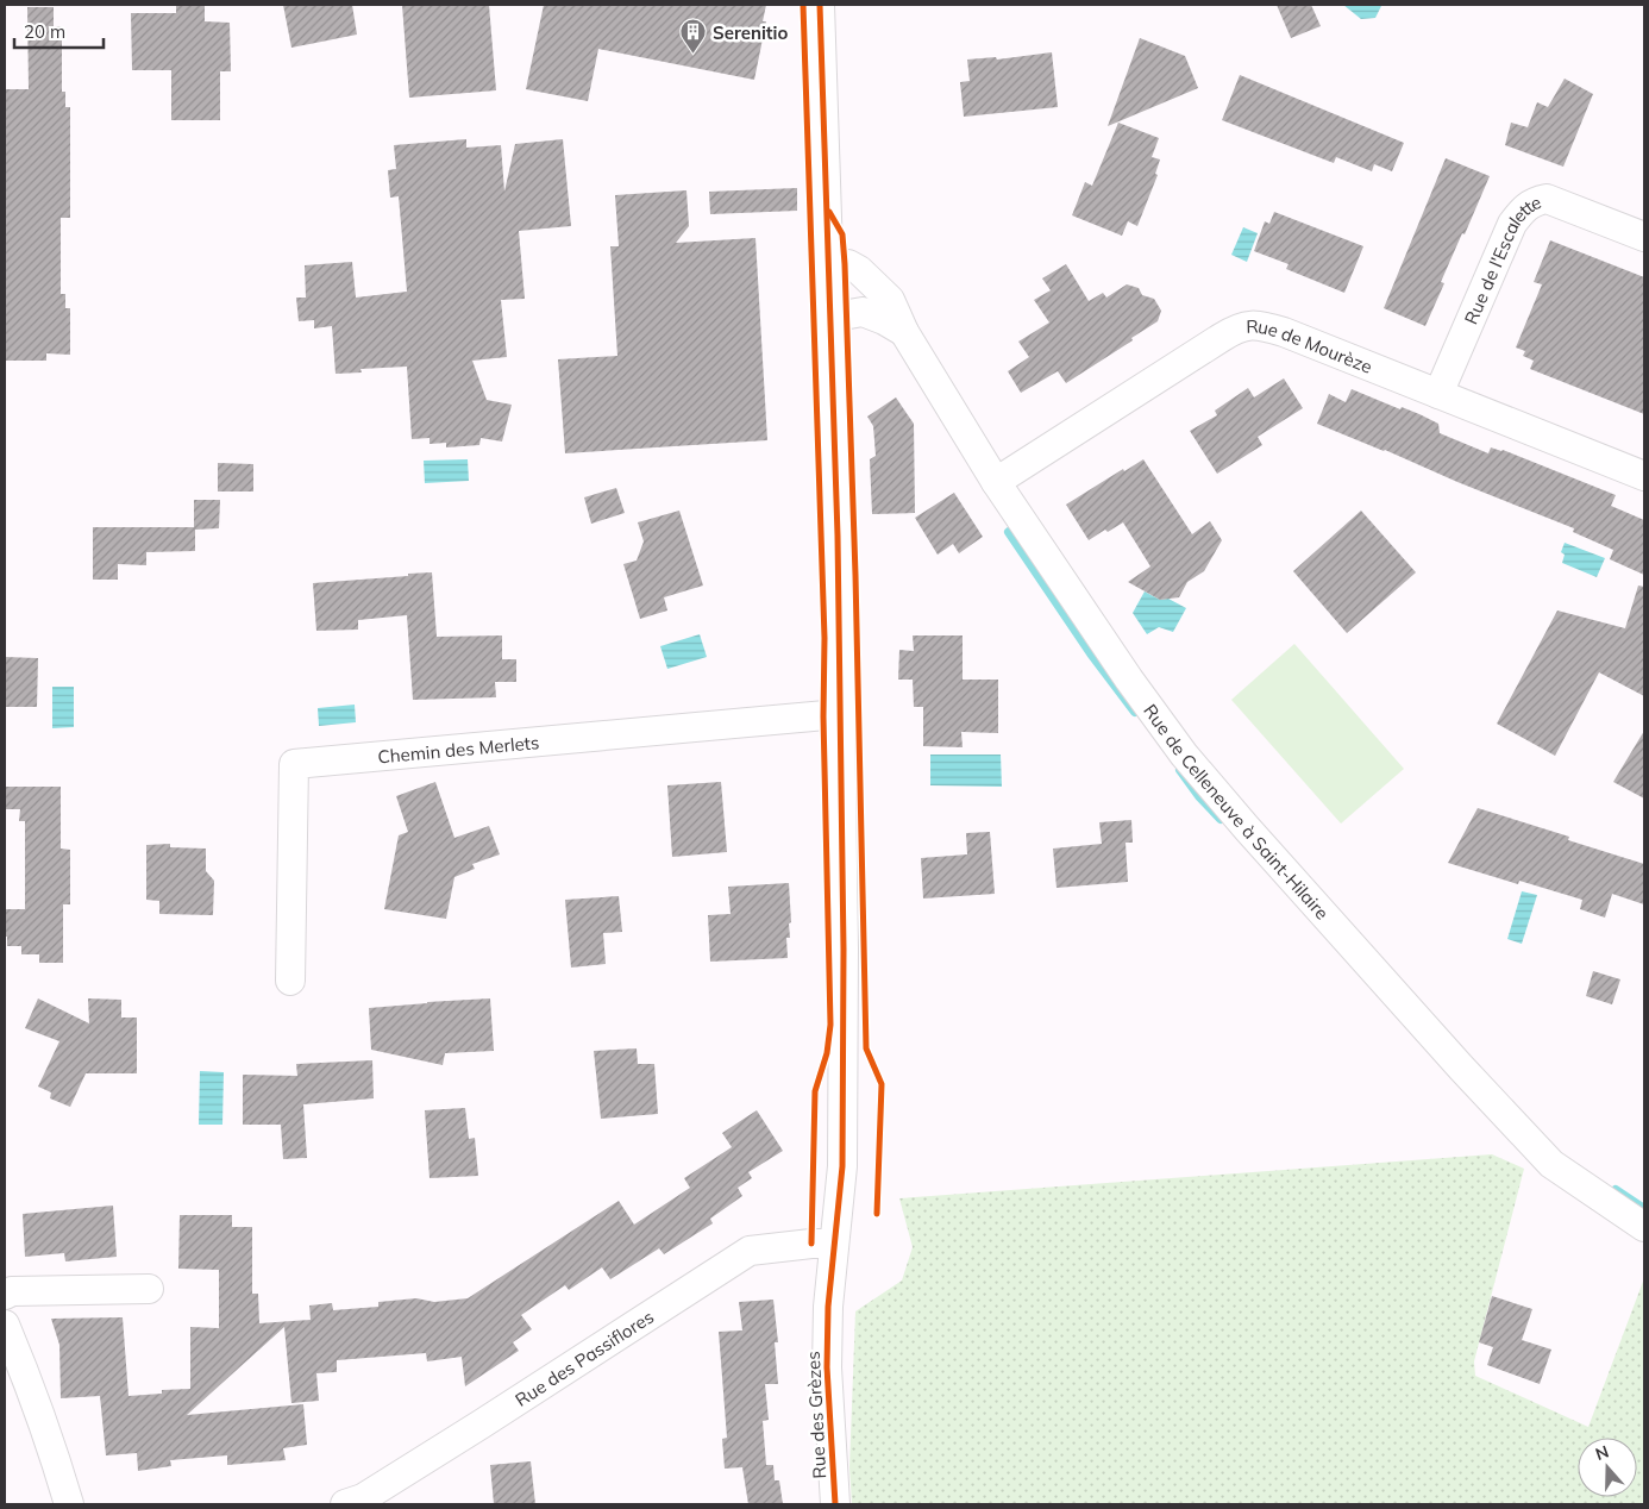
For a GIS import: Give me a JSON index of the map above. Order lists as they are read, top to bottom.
{
  "streets": {
    "street": [
      "Rue de l'Escalette",
      "Rue de Mourèze",
      "Chemin des Merlets",
      "Rue de Celleneuve à Saint-Hilaire",
      "Rue des Passiflores",
      "Rue des Grèzes"
    ]
  },
  "crossings": [
    ["Rue de l'Escalette", "Rue de Mourèze"],
    ["Rue de Mourèze", "Rue de Celleneuve à Saint-Hilaire"],
    ["Chemin des Merlets", "Rue des Grèzes"],
    ["Rue de Celleneuve à Saint-Hilaire", "Rue des Grèzes"],
    ["Rue des Passiflores", "Rue des Grèzes"]
  ],
  "places": {
    "building": ["Serenitio"]
  },
  "scale_bar": "20 m",
  "north": "top"
}
